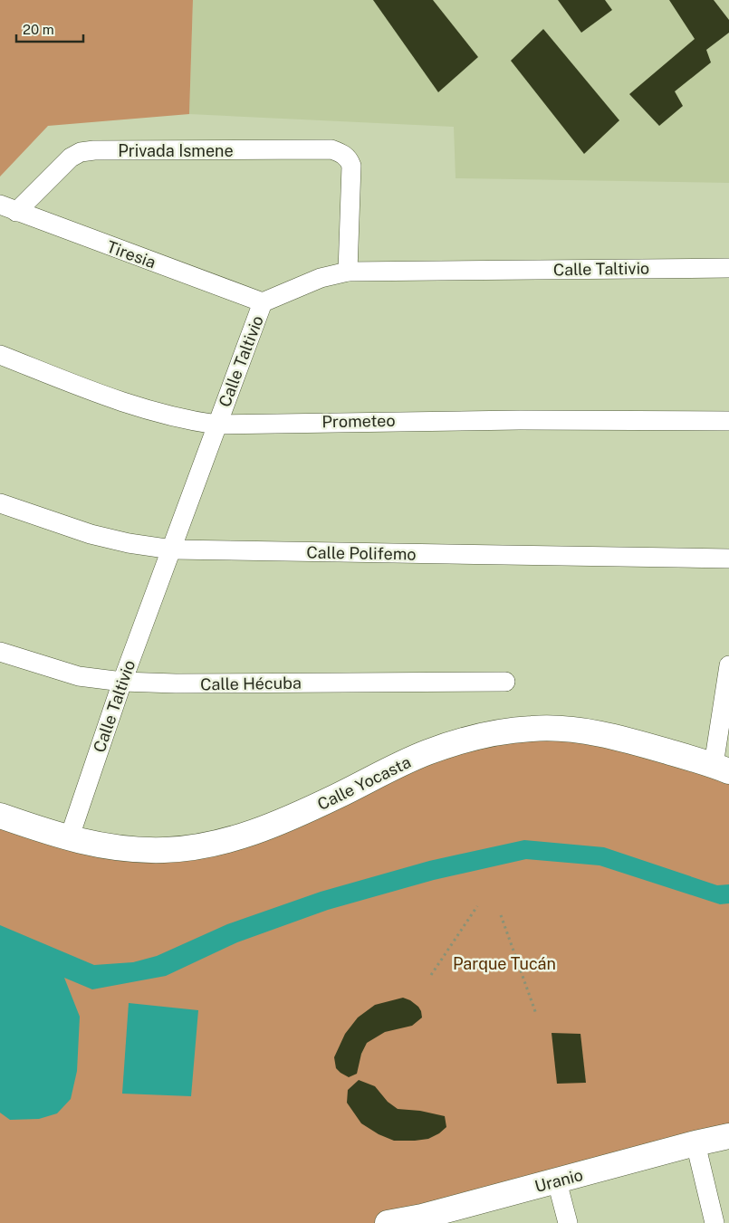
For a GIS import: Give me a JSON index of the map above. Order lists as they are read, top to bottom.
{
  "streets": {
    "street": [
      "Privada Ismene",
      "Tiresia",
      "Calle Taltivio",
      "Prometeo",
      "Calle Polifemo",
      "Calle Hécuba",
      "Calle Yocasta",
      "Uranio"
    ]
  },
  "crossings": [
    ["Privada Ismene", "Tiresia"],
    ["Privada Ismene", "Calle Taltivio"],
    ["Tiresia", "Calle Taltivio"],
    ["Calle Taltivio", "Prometeo"],
    ["Calle Taltivio", "Calle Polifemo"],
    ["Calle Taltivio", "Calle Hécuba"],
    ["Calle Taltivio", "Calle Yocasta"]
  ],
  "parks": ["Parque Tucán"],
  "scale_bar": "20 m"
}
